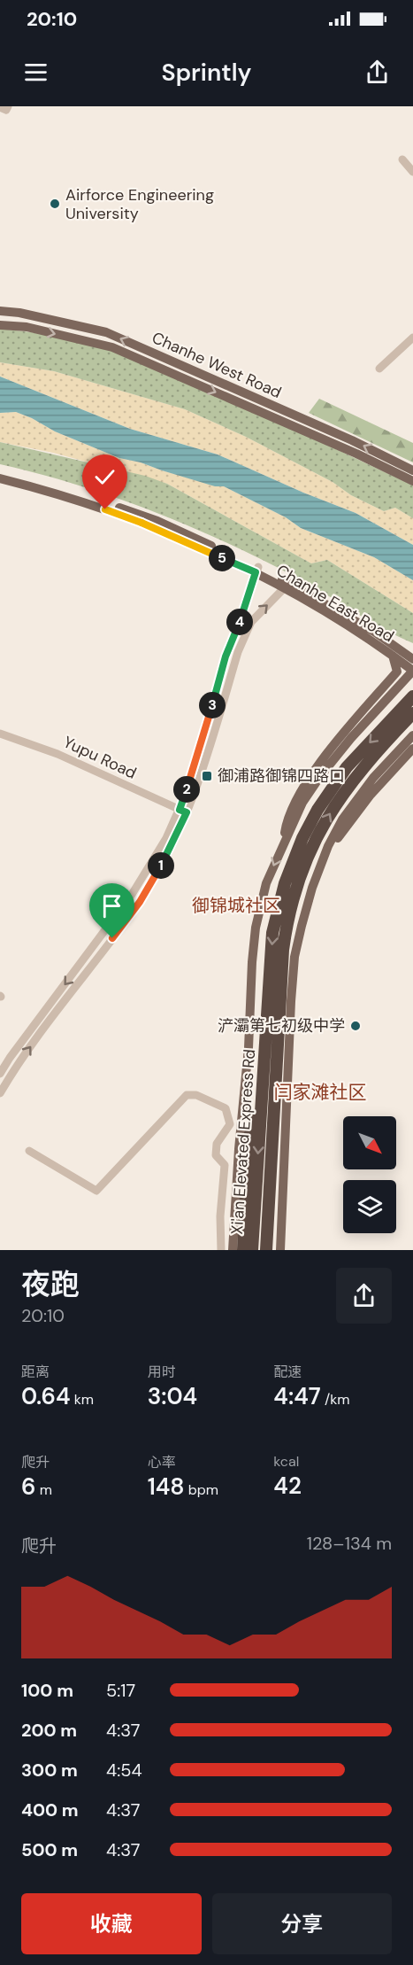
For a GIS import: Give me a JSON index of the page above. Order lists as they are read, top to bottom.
{
  "streets": {
    "highway": ["Xi'an Elevated Express Rd"],
    "main road": ["Chanhe West Road", "Chanhe East Road"],
    "street": ["Yupu Road"]
  },
  "districts": ["御锦城社区", "闫家滩社区"],
  "places": {
    "other": ["Airforce Engineering University", "浐灞第七初级中学"],
    "transit": ["御浦路御锦四路口"]
  },
  "north": "bottom right",
  "page": {
    "status": "20:10",
    "header": "Sprintly",
    "pins": [
      "5",
      "4",
      "3",
      "2",
      "1"
    ],
    "heading": ["夜跑", "20:10"],
    "stats": [
      ["距离", "0.64 km"],
      ["用时", "3:04"],
      ["配速", "4:47 /km"],
      ["爬升", "6 m"],
      ["心率", "148 bpm"],
      ["kcal", "42"]
    ],
    "chart": ["爬升", "128–134 m"],
    "list": [
      {
        "name": "100 m",
        "note": "5:17"
      },
      {
        "name": "200 m",
        "note": "4:37"
      },
      {
        "name": "300 m",
        "note": "4:54"
      },
      {
        "name": "400 m",
        "note": "4:37"
      },
      {
        "name": "500 m",
        "note": "4:37"
      }
    ],
    "buttons": ["收藏", "分享"]
  }
}
